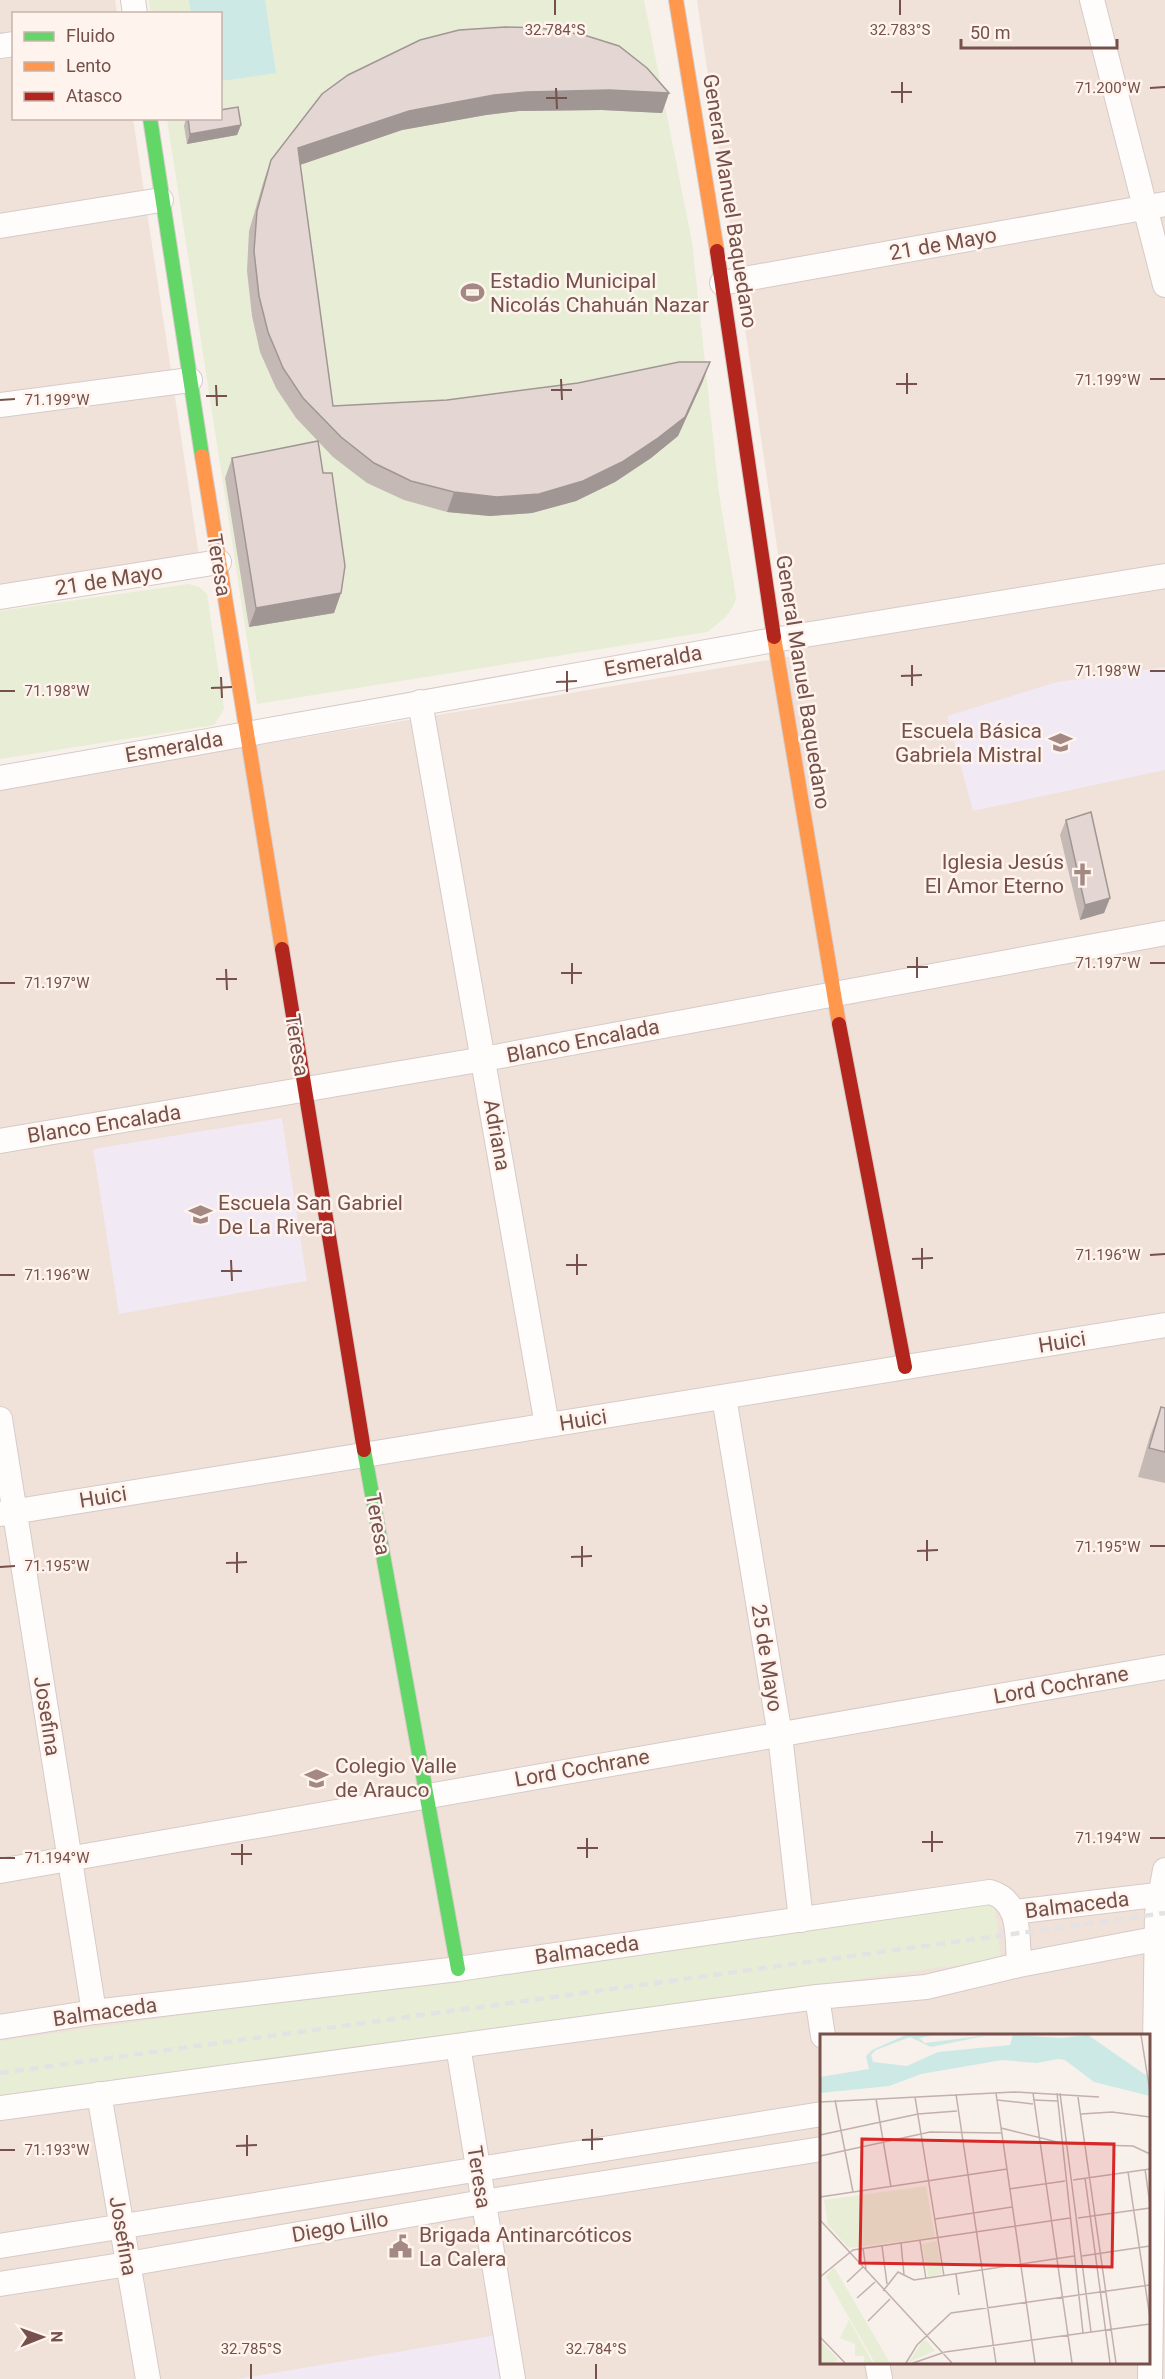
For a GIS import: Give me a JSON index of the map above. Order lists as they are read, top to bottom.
{
  "streets": {
    "street": [
      "General Manuel Baquedano",
      "21 de Mayo",
      "Teresa",
      "Esmeralda",
      "Blanco Encalada",
      "Adriana",
      "Huici",
      "25 de Mayo",
      "Lord Cochrane",
      "Josefina",
      "Balmaceda",
      "Diego Lillo"
    ]
  },
  "crossings": [
    ["General Manuel Baquedano", "21 de Mayo"],
    ["General Manuel Baquedano", "Esmeralda"],
    ["General Manuel Baquedano", "Blanco Encalada"],
    ["General Manuel Baquedano", "Huici"],
    ["21 de Mayo", "Teresa"],
    ["Teresa", "Esmeralda"],
    ["Teresa", "Blanco Encalada"],
    ["Teresa", "Huici"],
    ["Teresa", "Lord Cochrane"],
    ["Teresa", "Balmaceda"],
    ["Teresa", "Diego Lillo"],
    ["Esmeralda", "Adriana"],
    ["Blanco Encalada", "Adriana"],
    ["Adriana", "Huici"],
    ["Huici", "25 de Mayo"],
    ["Huici", "Josefina"],
    ["25 de Mayo", "Lord Cochrane"],
    ["25 de Mayo", "Balmaceda"],
    ["Lord Cochrane", "Josefina"],
    ["Josefina", "Balmaceda"],
    ["Josefina", "Diego Lillo"]
  ],
  "places": {
    "sports": ["Estadio Municipal Nicolás Chahuán Nazar"],
    "school or university": ["Escuela Básica Gabriela Mistral", "Escuela San Gabriel De La Rivera", "Colegio Valle de Arauco"],
    "church": ["Iglesia Jesús El Amor Eterno"],
    "public building": ["Brigada Antinarcóticos La Calera"]
  },
  "legend": ["Fluido", "Lento", "Atasco"],
  "scale_bar": "50 m",
  "north": "right",
  "coordinates": [
    "32.784°S",
    "32.783°S",
    "71.200°W",
    "71.199°W",
    "71.198°W",
    "71.197°W",
    "71.196°W",
    "71.195°W",
    "71.194°W",
    "71.193°W",
    "32.785°S"
  ]
}
